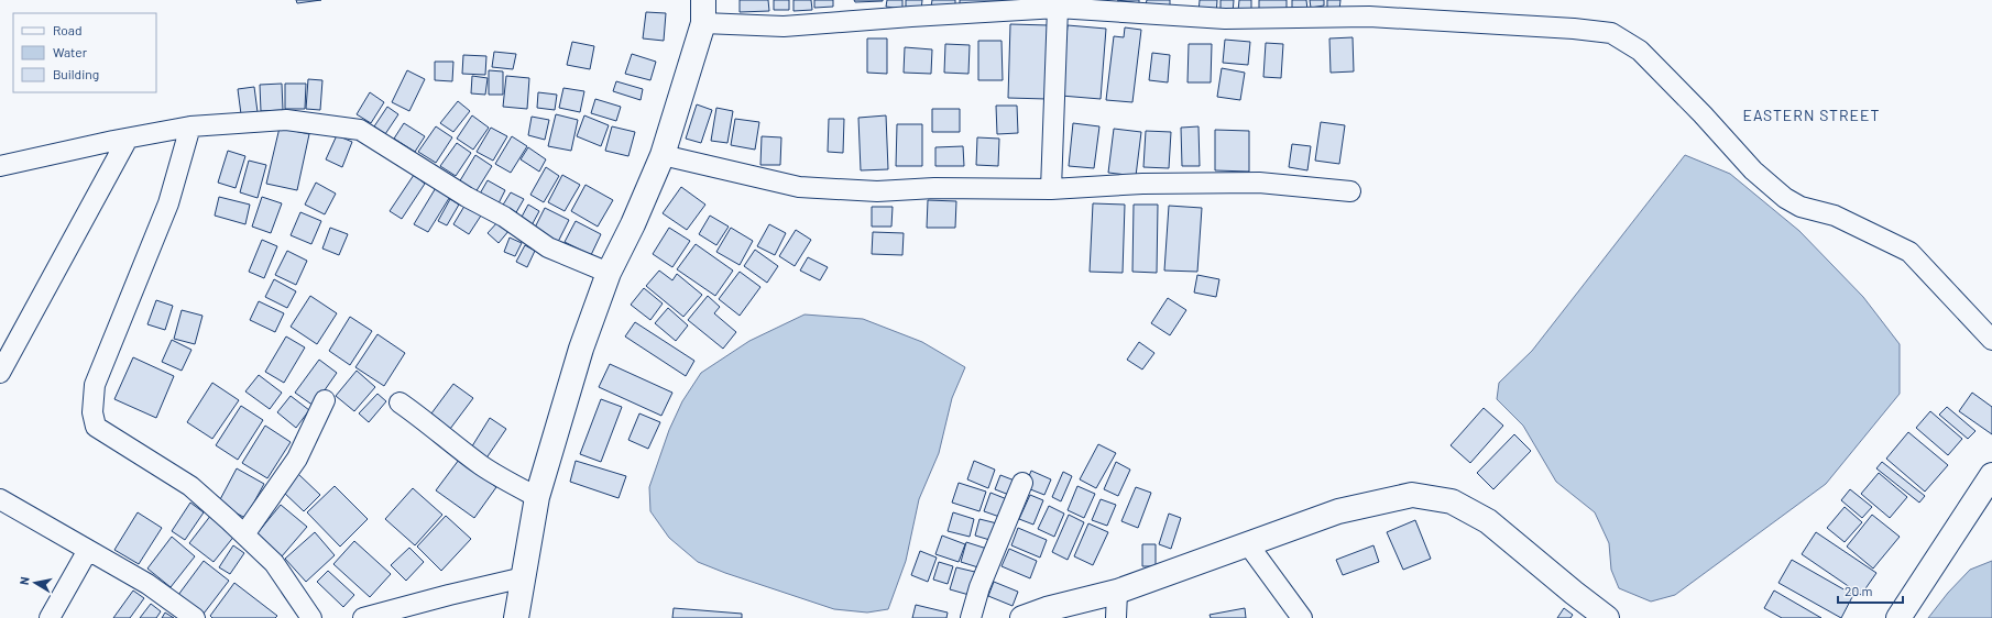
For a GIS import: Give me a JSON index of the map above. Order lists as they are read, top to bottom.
{
  "districts": ["EASTERN STREET"],
  "legend": ["Road", "Water", "Building"],
  "scale_bar": "20 m",
  "north": "left"
}
